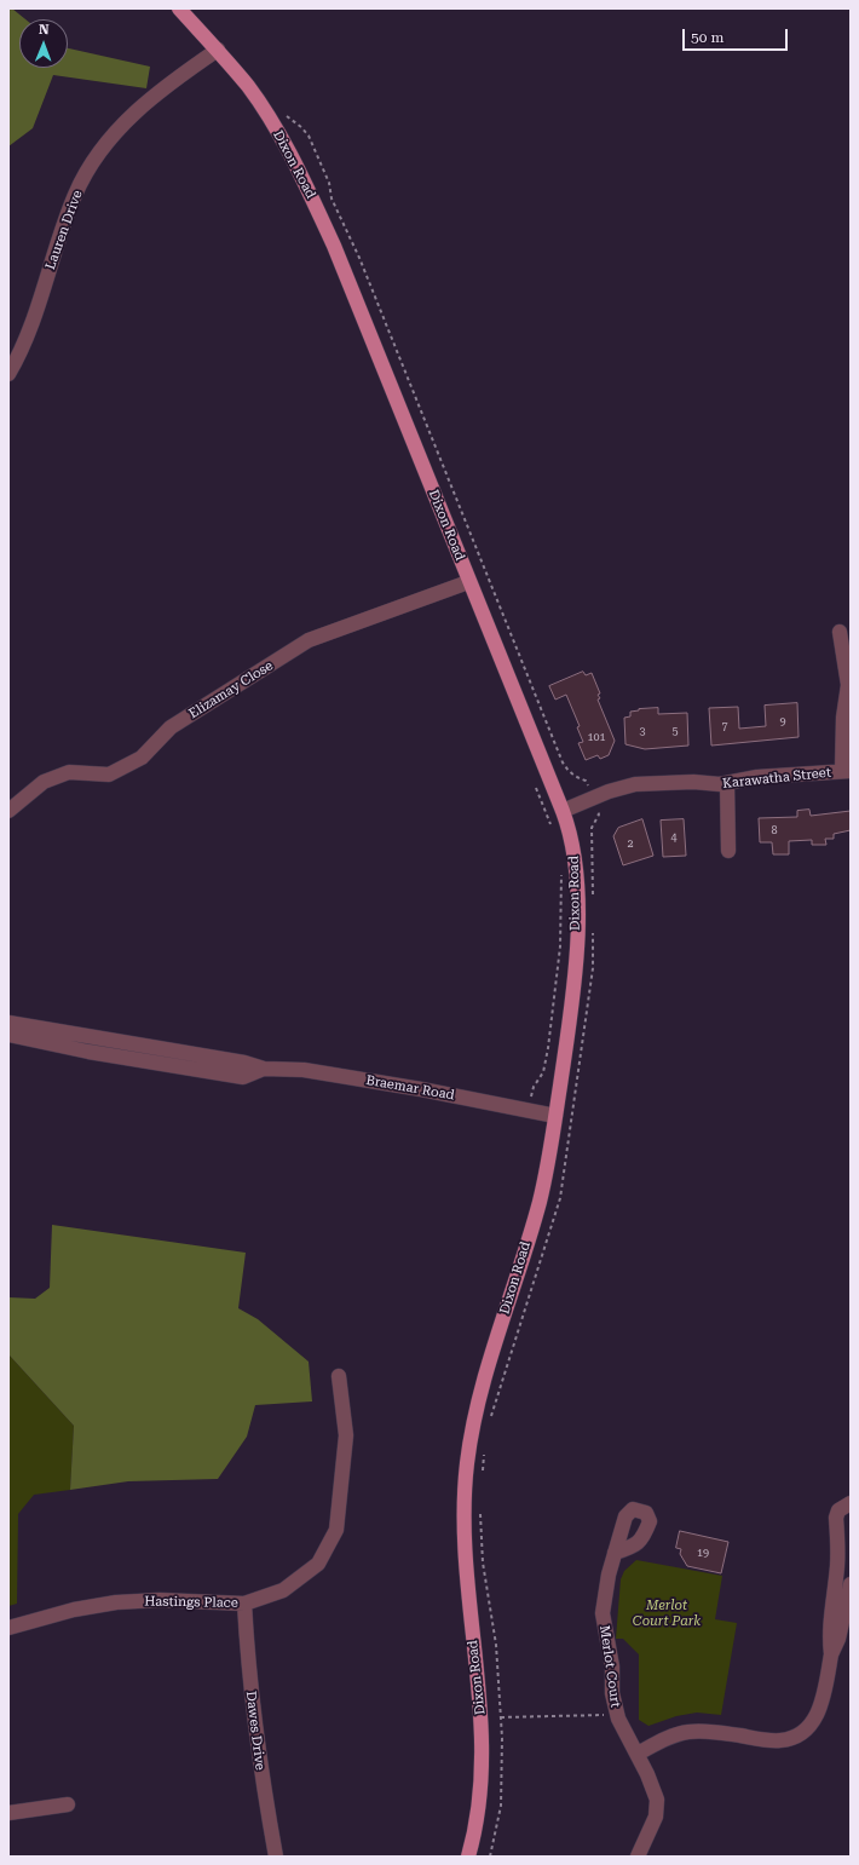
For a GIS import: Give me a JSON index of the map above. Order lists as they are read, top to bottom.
{
  "streets": {
    "main road": ["Dixon Road"],
    "street": [
      "Lauren Drive",
      "Elizamay Close",
      "Karawatha Street",
      "Braemar Road",
      "Hastings Place",
      "Merlot Court",
      "Dawes Drive"
    ]
  },
  "crossings": [
    ["Dixon Road", "Lauren Drive"],
    ["Dixon Road", "Elizamay Close"],
    ["Dixon Road", "Karawatha Street"],
    ["Dixon Road", "Braemar Road"],
    ["Hastings Place", "Dawes Drive"]
  ],
  "parks": ["Merlot Court Park"],
  "house_numbers": [
    "9",
    "7",
    "3",
    "5",
    "101",
    "8",
    "4",
    "2",
    "19"
  ],
  "scale_bar": "50 m",
  "north": "top"
}
